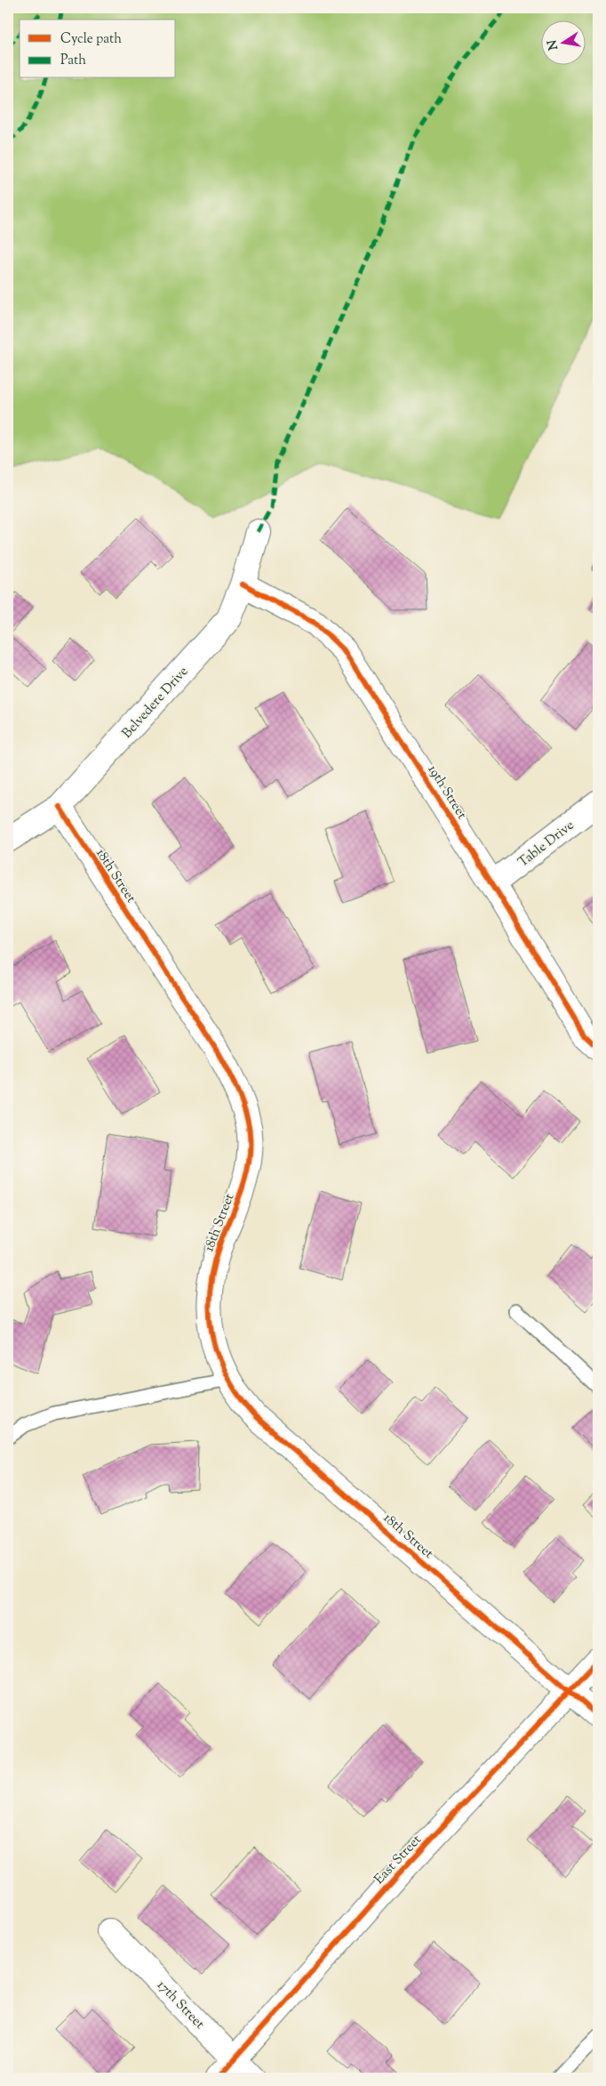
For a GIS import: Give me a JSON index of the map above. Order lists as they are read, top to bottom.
{
  "streets": {
    "street": [
      "Belvedere Drive",
      "19th Street",
      "Table Drive",
      "18th Street",
      "East Street",
      "17th Street"
    ]
  },
  "crossings": [
    ["Belvedere Drive", "19th Street"],
    ["Belvedere Drive", "18th Street"],
    ["19th Street", "Table Drive"],
    ["18th Street", "East Street"],
    ["East Street", "17th Street"]
  ],
  "legend": ["Cycle path", "Path"],
  "north": "left"
}
